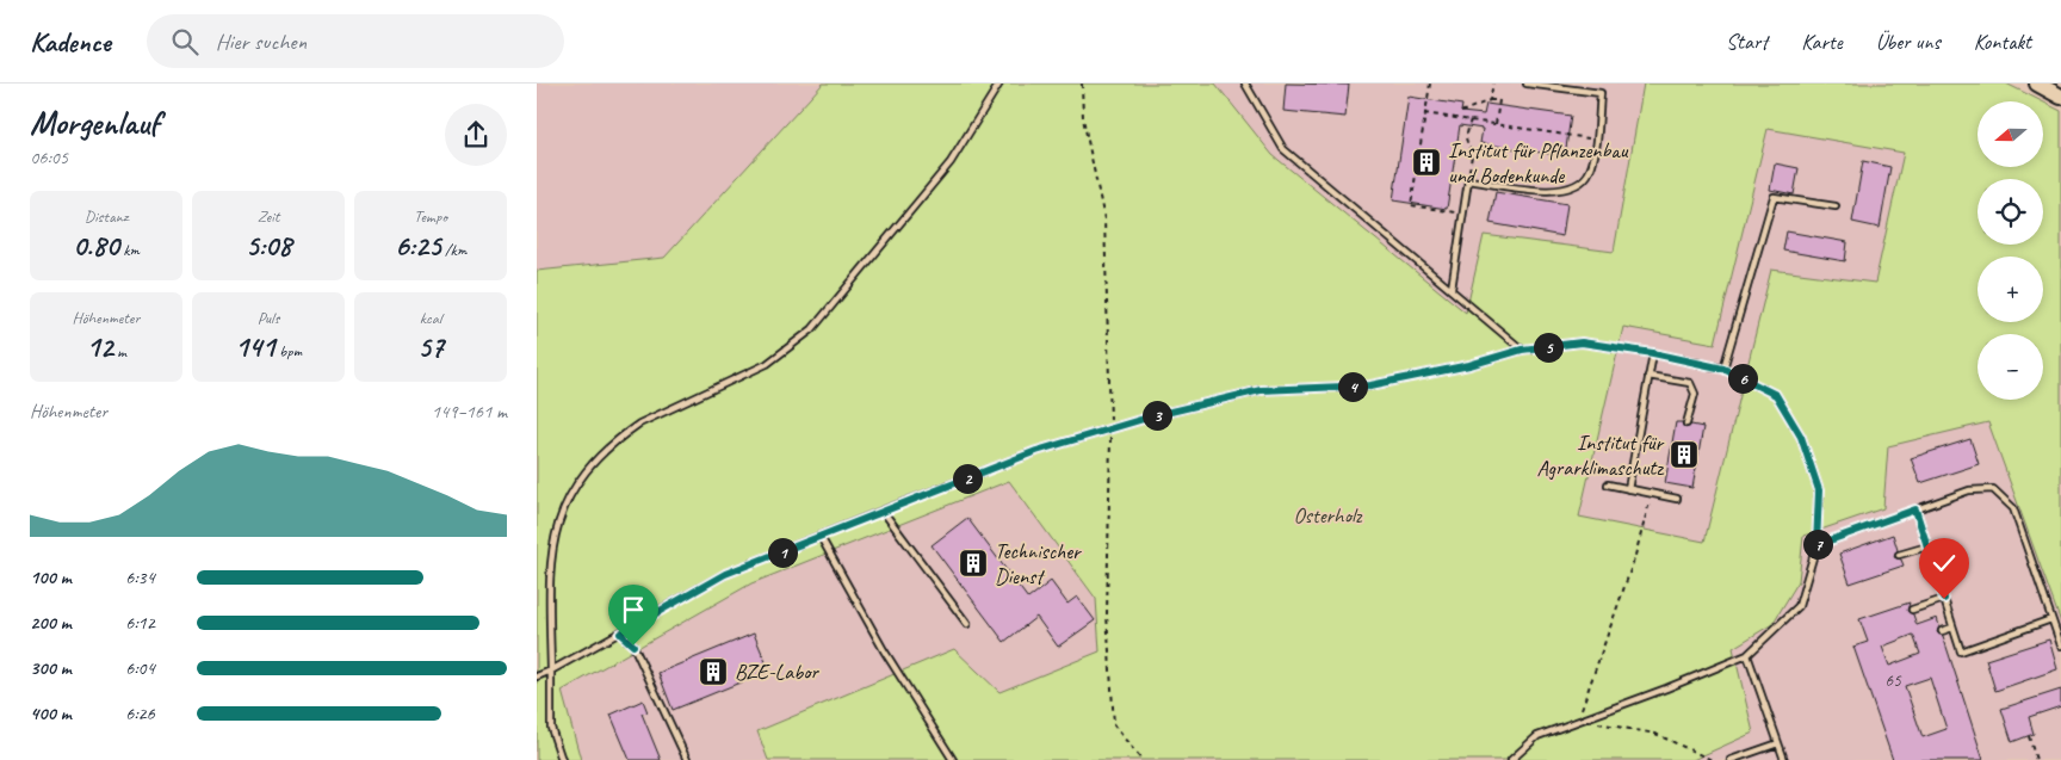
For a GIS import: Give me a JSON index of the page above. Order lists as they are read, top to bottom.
{
  "parks": ["Osterholz"],
  "places": {
    "building": [
      "Institut für Pflanzenbau und Bodenkunde",
      "Institut für Agrarklimaschutz",
      "Technischer Dienst",
      "BZE-Labor"
    ]
  },
  "house_numbers": ["65"],
  "north": "left",
  "page": {
    "header": "Kadence",
    "search": "Hier suchen",
    "nav": [
      "Start",
      "Karte",
      "Über uns",
      "Kontakt"
    ],
    "heading": ["Morgenlauf", "06:05"],
    "map_buttons": ["+", "−"],
    "stats": [
      ["Distanz", "0.80 km"],
      ["Zeit", "5:08"],
      ["Tempo", "6:25 /km"],
      ["Höhenmeter", "12 m"],
      ["Puls", "141 bpm"],
      ["kcal", "57"]
    ],
    "pins": [
      "5",
      "6",
      "4",
      "3",
      "2",
      "7",
      "1"
    ],
    "chart": ["Höhenmeter", "149–161 m"],
    "list": [
      {
        "name": "100 m",
        "note": "6:34"
      },
      {
        "name": "200 m",
        "note": "6:12"
      },
      {
        "name": "300 m",
        "note": "6:04"
      },
      {
        "name": "400 m",
        "note": "6:26"
      }
    ]
  }
}
